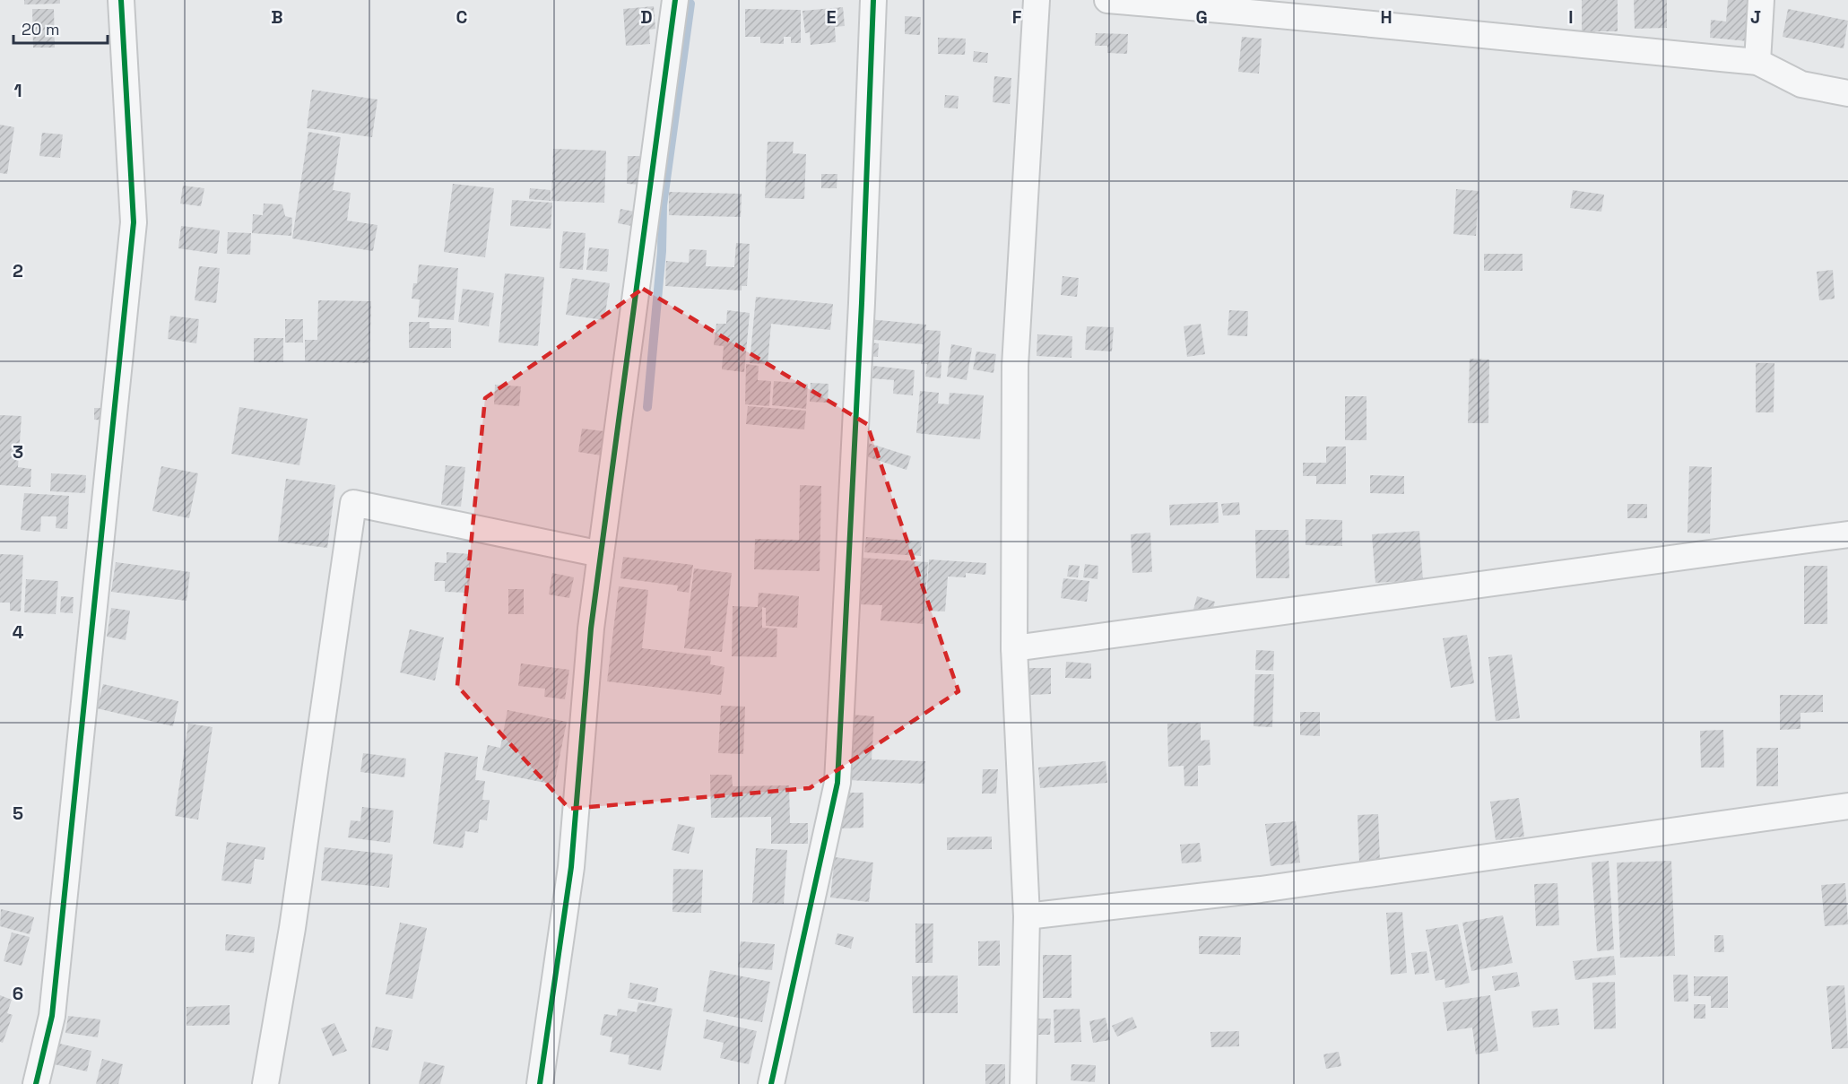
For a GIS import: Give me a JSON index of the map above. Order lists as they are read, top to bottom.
{
  "scale_bar": "20 m",
  "grid": {
    "columns": [
      "B",
      "C",
      "D",
      "E",
      "F",
      "G",
      "H",
      "I",
      "J"
    ],
    "rows": [
      "1",
      "2",
      "3",
      "4",
      "5",
      "6"
    ]
  }
}
